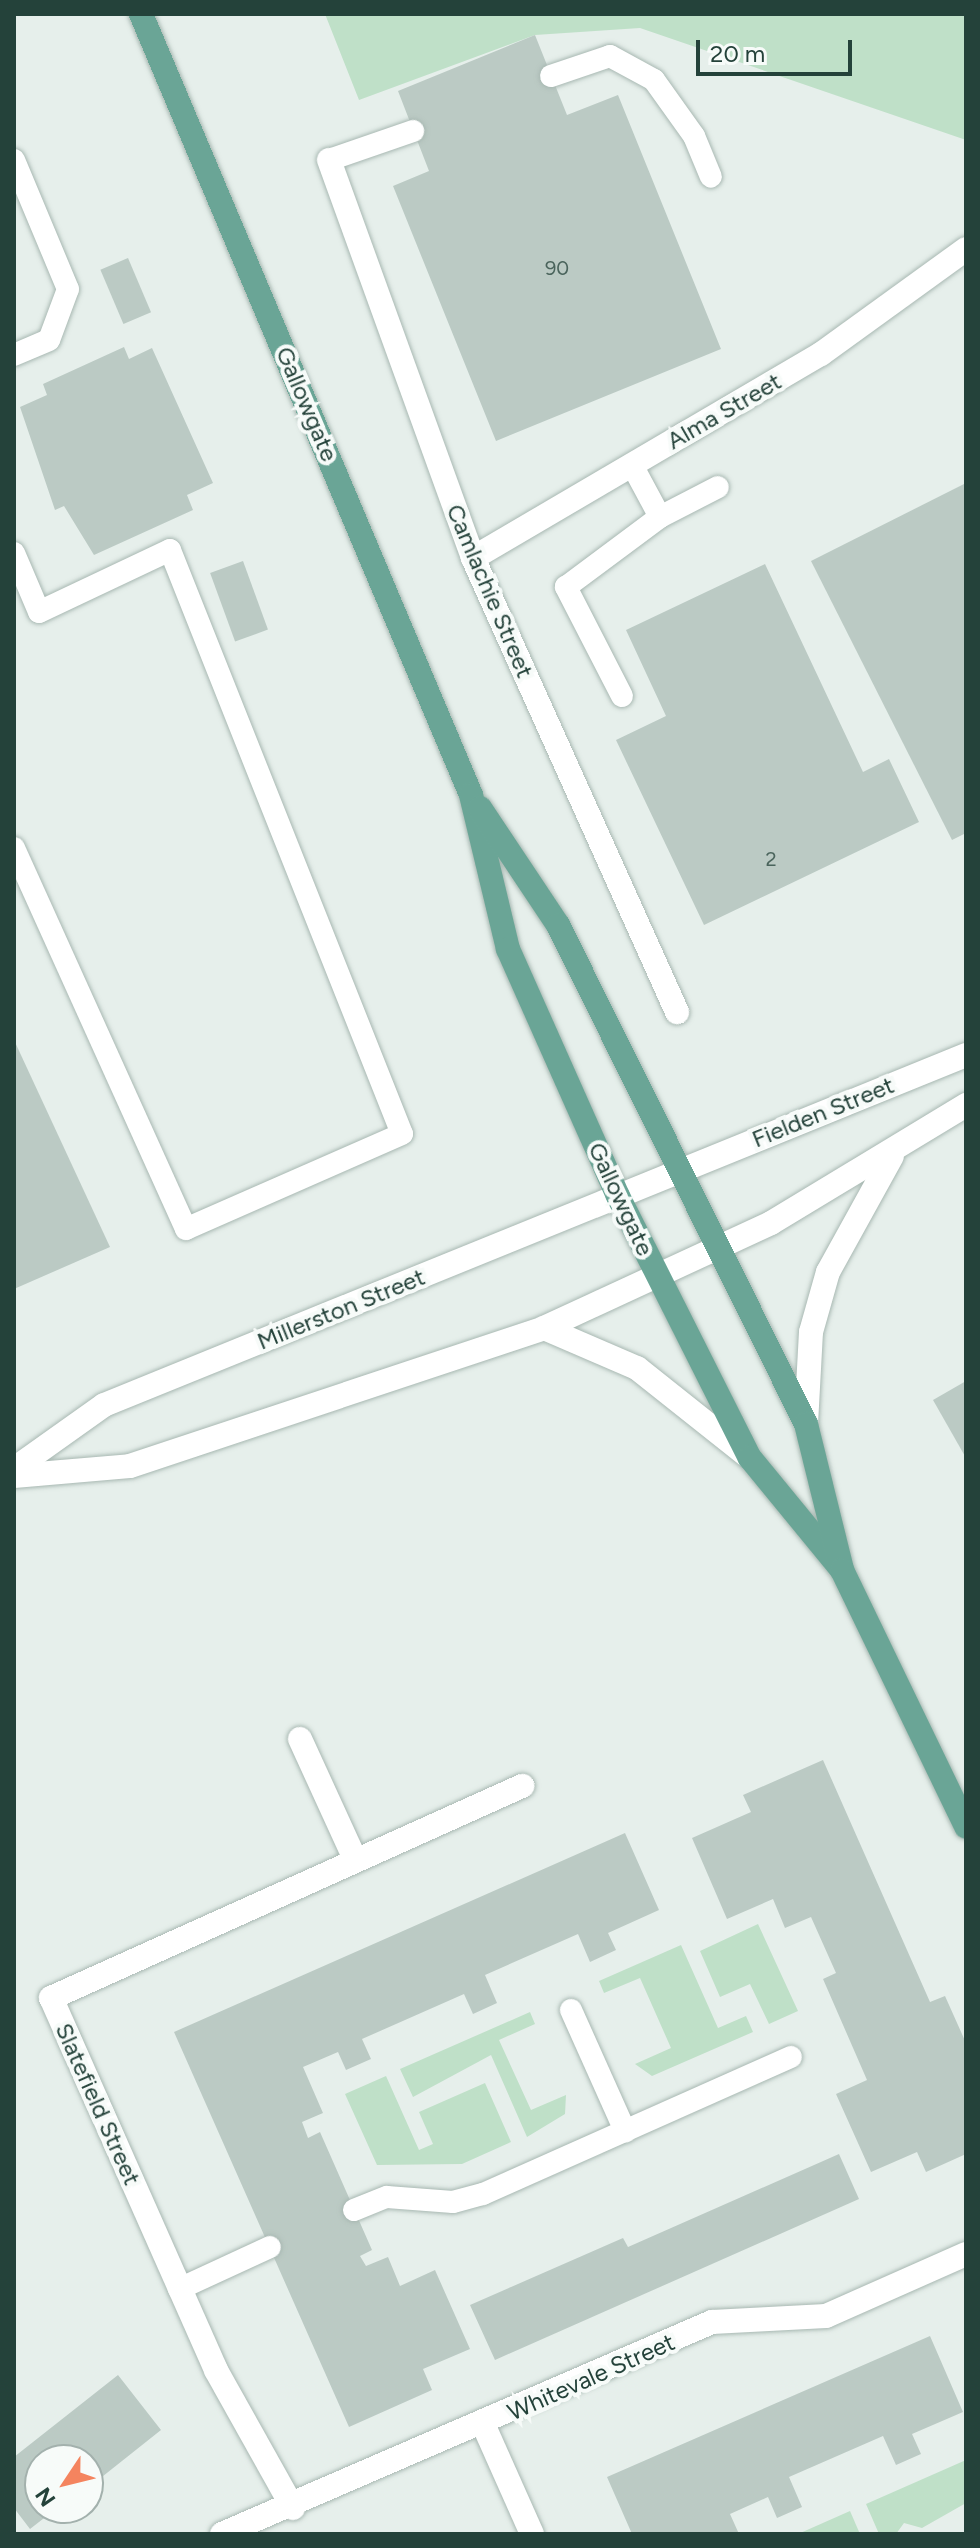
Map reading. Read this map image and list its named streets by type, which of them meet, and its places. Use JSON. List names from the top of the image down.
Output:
{
  "streets": {
    "main road": ["Gallowgate"],
    "street": [
      "Alma Street",
      "Camlachie Street",
      "Fielden Street",
      "Millerston Street",
      "Slatefield Street",
      "Whitevale Street"
    ]
  },
  "crossings": [
    ["Gallowgate", "Fielden Street"],
    ["Gallowgate", "Millerston Street"],
    ["Alma Street", "Camlachie Street"],
    ["Fielden Street", "Millerston Street"],
    ["Slatefield Street", "Whitevale Street"]
  ],
  "house_numbers": ["90", "2"],
  "scale_bar": "20 m",
  "north": "bottom left"
}
